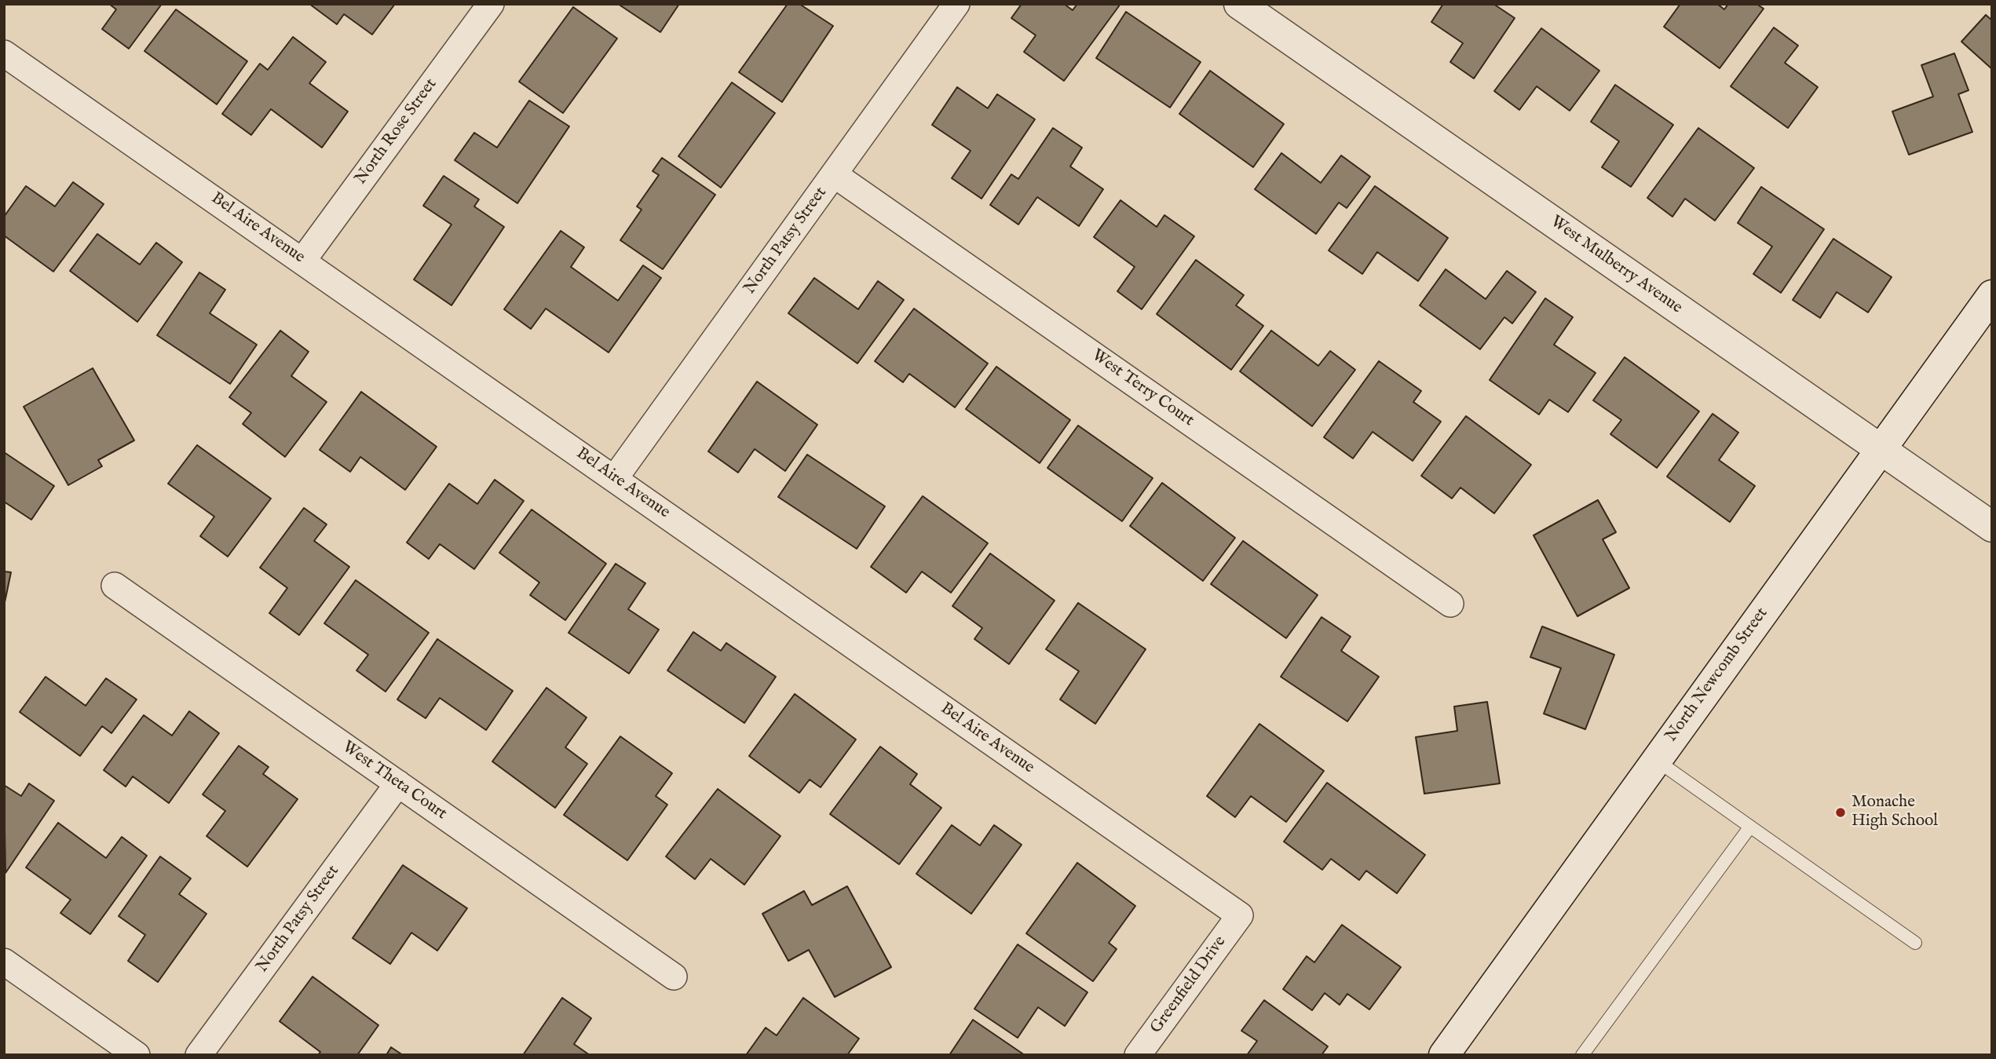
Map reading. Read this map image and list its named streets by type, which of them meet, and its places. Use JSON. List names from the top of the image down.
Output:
{
  "streets": {
    "main road": ["West Mulberry Avenue", "North Newcomb Street"],
    "street": [
      "North Rose Street",
      "Bel Aire Avenue",
      "North Patsy Street",
      "West Terry Court",
      "West Theta Court",
      "Greenfield Drive"
    ]
  },
  "crossings": [
    ["North Rose Street", "Bel Aire Avenue"],
    ["Bel Aire Avenue", "North Patsy Street"],
    ["Bel Aire Avenue", "Greenfield Drive"],
    ["North Patsy Street", "West Terry Court"],
    ["North Patsy Street", "West Theta Court"],
    ["West Mulberry Avenue", "North Newcomb Street"]
  ],
  "places": ["Monache High School"]
}
